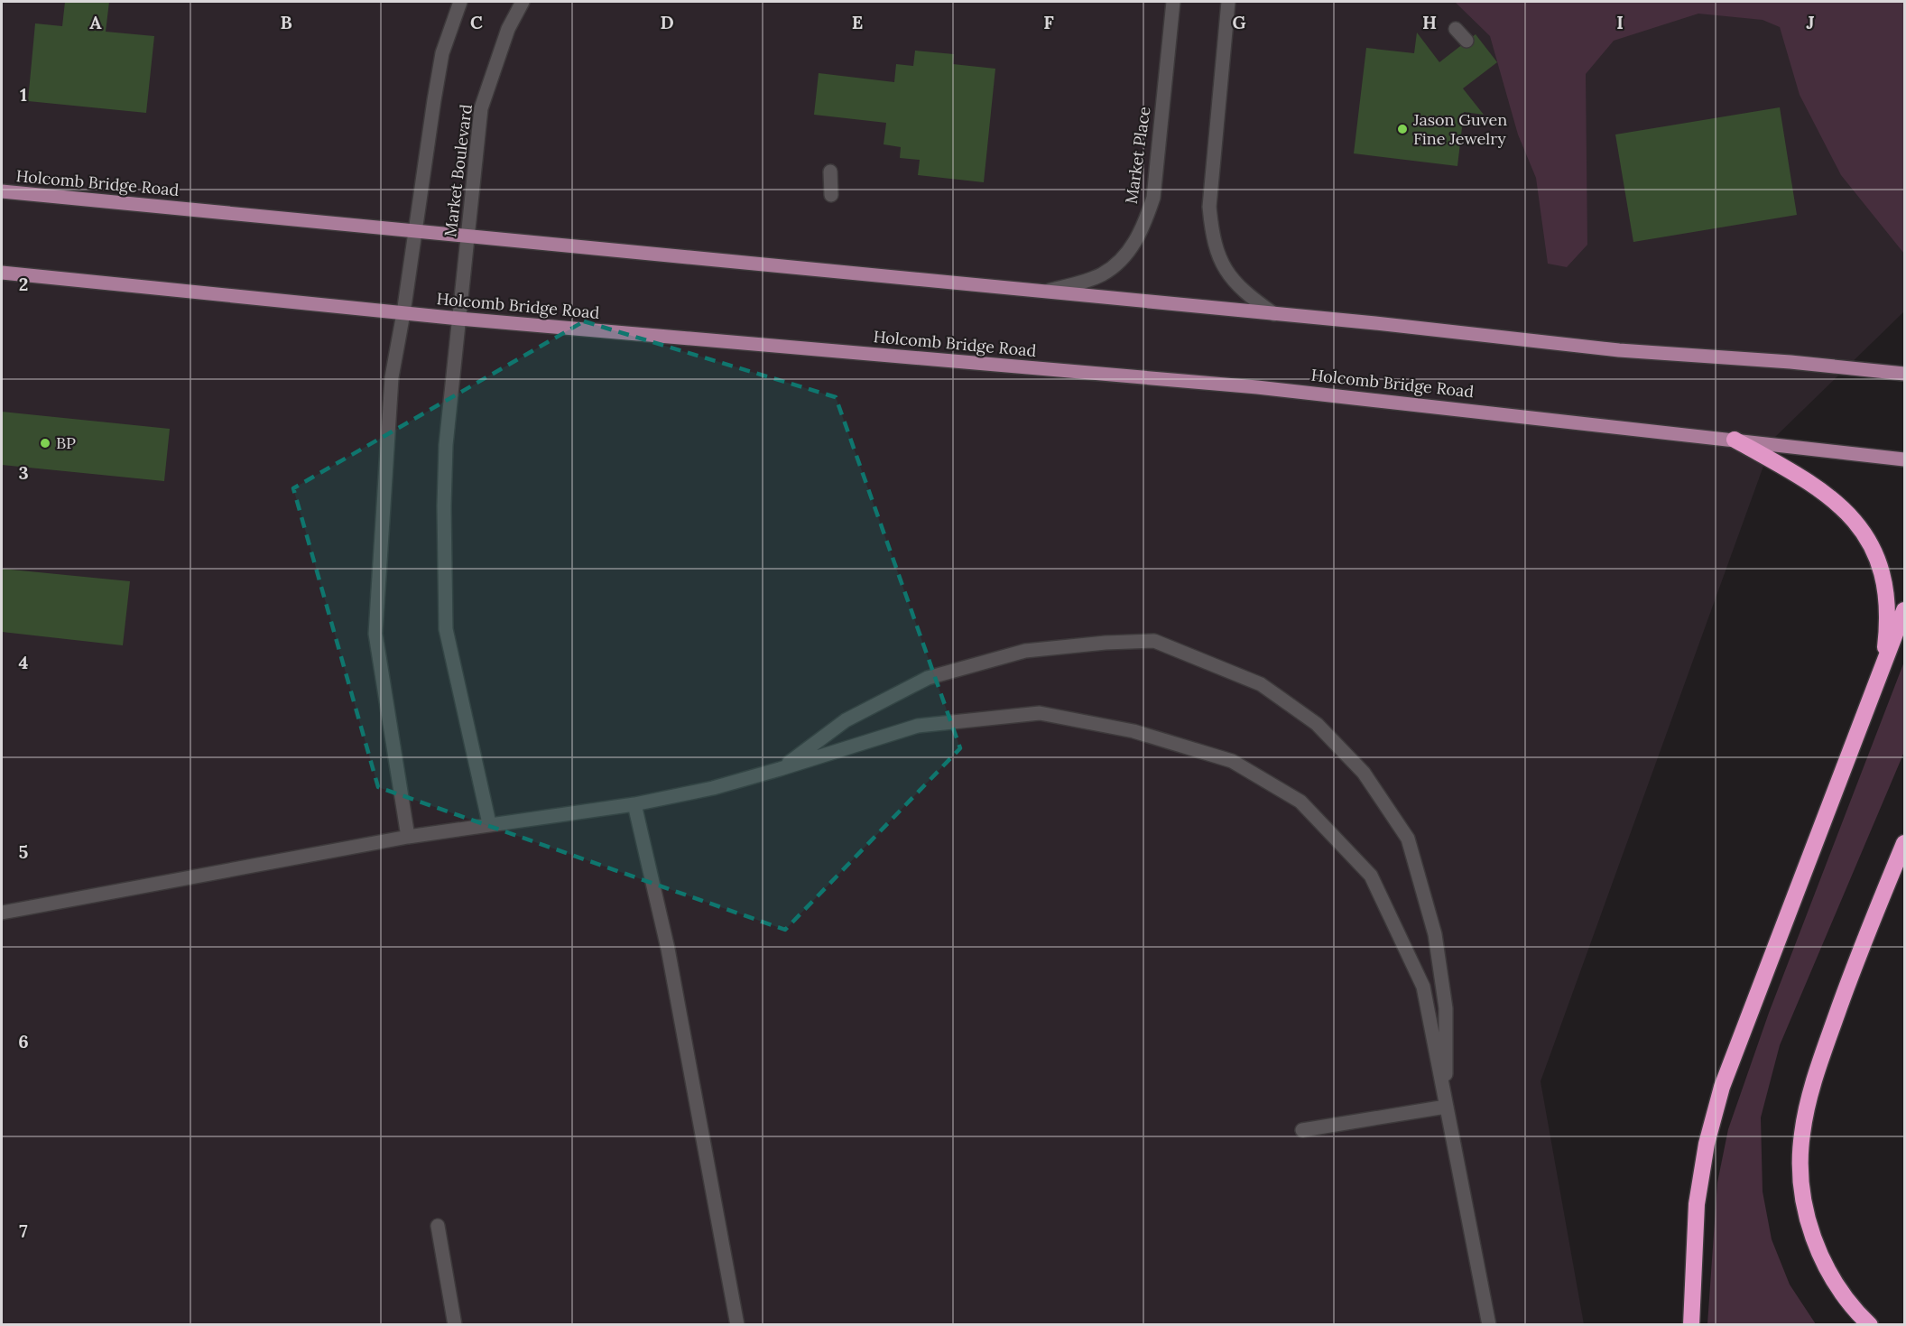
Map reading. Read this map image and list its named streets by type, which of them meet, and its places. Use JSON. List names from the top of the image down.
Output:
{
  "streets": {
    "main road": ["Holcomb Bridge Road"],
    "street": ["Market Place", "Market Boulevard"]
  },
  "crossings": [
    ["Market Place", "Holcomb Bridge Road"],
    ["Market Boulevard", "Holcomb Bridge Road"]
  ],
  "places": ["Jason Guven Fine Jewelry", "BP"],
  "grid": {
    "columns": [
      "A",
      "B",
      "C",
      "D",
      "E",
      "F",
      "G",
      "H",
      "I",
      "J"
    ],
    "rows": [
      "1",
      "2",
      "3",
      "4",
      "5",
      "6",
      "7"
    ]
  }
}
